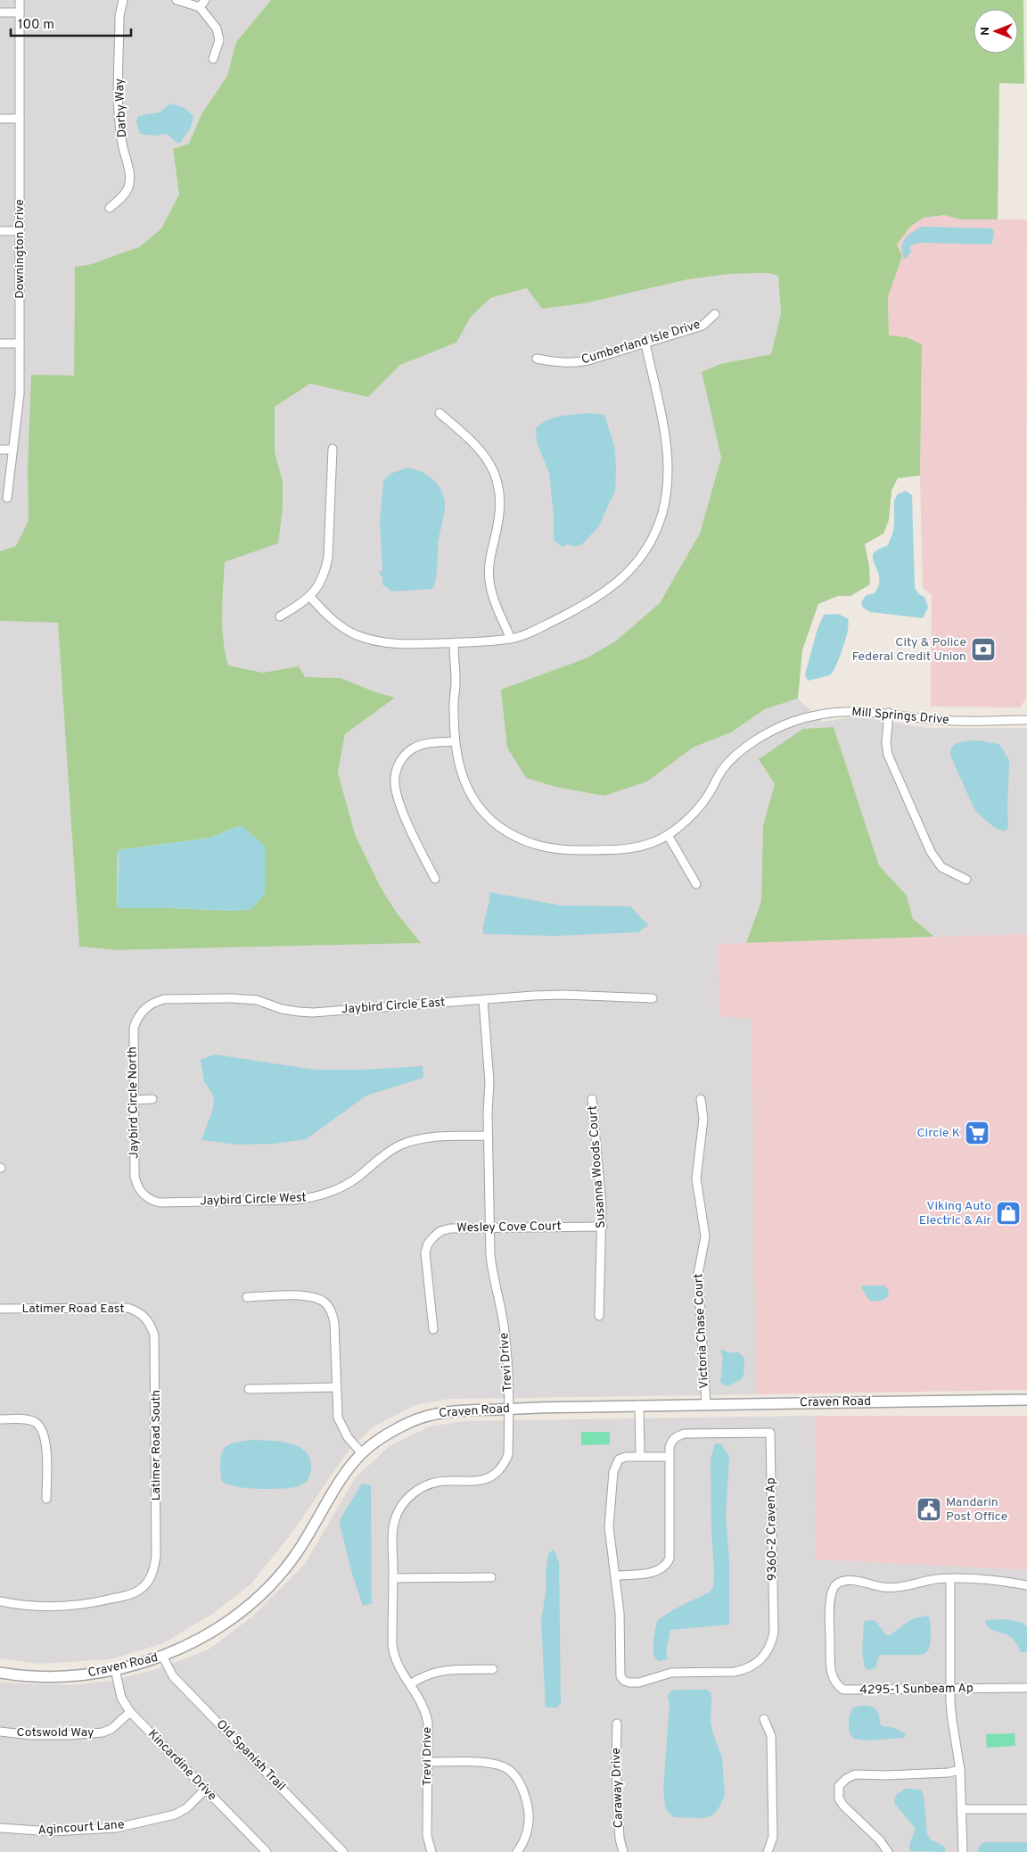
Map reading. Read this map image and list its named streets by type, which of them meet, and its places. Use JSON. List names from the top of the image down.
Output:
{
  "streets": {
    "street": [
      "Darby Way",
      "Downington Drive",
      "Cumberland Isle Drive",
      "Mill Springs Drive",
      "Jaybird Circle East",
      "Jaybird Circle North",
      "Susanna Woods Court",
      "Jaybird Circle West",
      "Wesley Cove Court",
      "Latimer Road East",
      "Victoria Chase Court",
      "Trevi Drive",
      "Craven Road",
      "Latimer Road South",
      "9360-2 Craven Ap",
      "4295-1 Sunbeam Ap",
      "Cotswold Way",
      "Old Spanish Trail",
      "Kincardine Drive",
      "Caraway Drive",
      "Agincourt Lane"
    ]
  },
  "crossings": [
    ["Jaybird Circle East", "Jaybird Circle North"],
    ["Jaybird Circle East", "Trevi Drive"],
    ["Jaybird Circle North", "Jaybird Circle West"],
    ["Susanna Woods Court", "Wesley Cove Court"],
    ["Jaybird Circle West", "Trevi Drive"],
    ["Wesley Cove Court", "Trevi Drive"],
    ["Latimer Road East", "Latimer Road South"],
    ["Victoria Chase Court", "Craven Road"],
    ["Trevi Drive", "Craven Road"],
    ["Craven Road", "Old Spanish Trail"],
    ["Craven Road", "Kincardine Drive"],
    ["Cotswold Way", "Kincardine Drive"],
    ["Kincardine Drive", "Agincourt Lane"]
  ],
  "places": {
    "bank": ["City & Police Federal Credit Union"],
    "supermarket": ["Circle K"],
    "shop": ["Viking Auto Electric & Air"],
    "public building": ["Mandarin Post Office"]
  },
  "scale_bar": "100 m",
  "north": "left"
}
